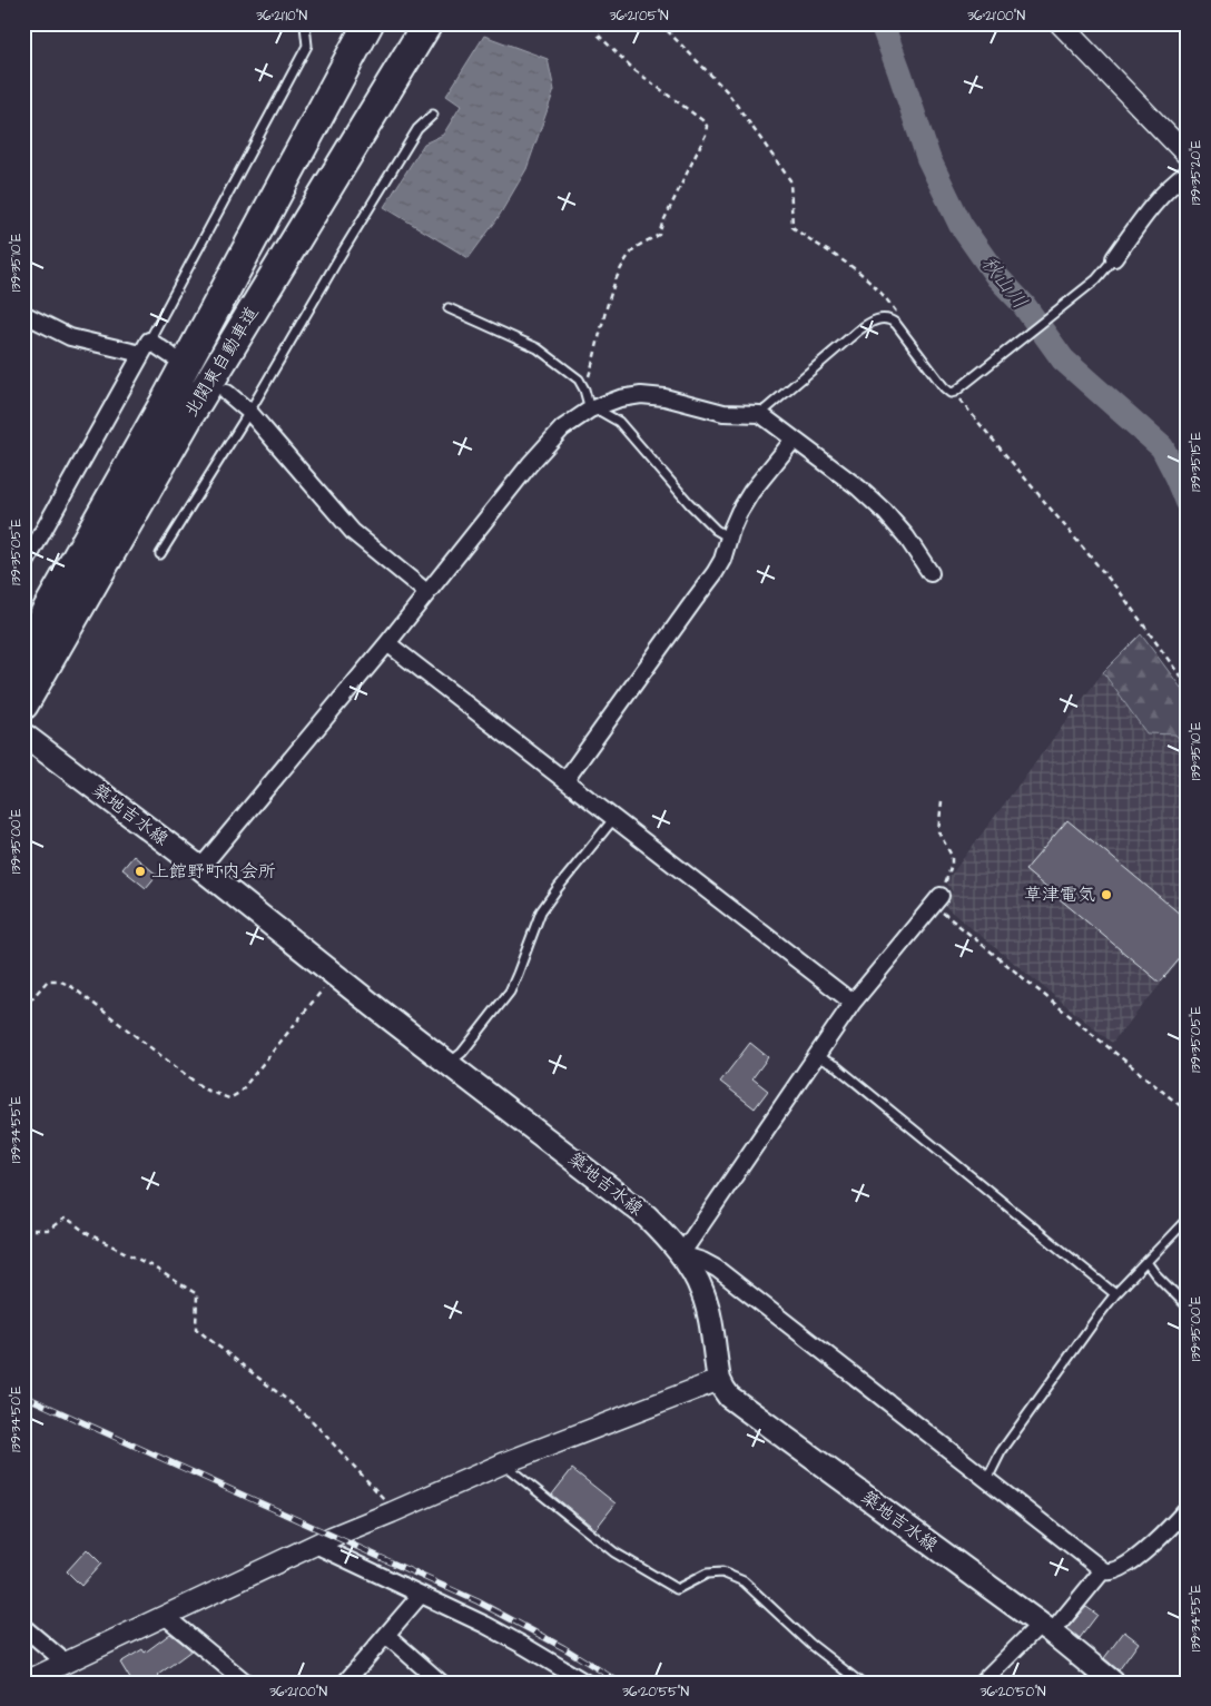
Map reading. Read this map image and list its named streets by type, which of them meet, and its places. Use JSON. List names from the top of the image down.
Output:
{
  "streets": {
    "highway": ["北関東自動車道"],
    "main road": ["築地吉水線"]
  },
  "water": ["秋山川"],
  "places": ["上館野町内会所", "草津電気"],
  "coordinates": [
    "36°21'10\"N",
    "36°21'05\"N",
    "36°21'00\"N",
    "139°35'20\"E",
    "139°35'10\"E",
    "139°35'15\"E",
    "139°35'05\"E",
    "139°35'00\"E",
    "139°34'55\"E",
    "139°34'50\"E",
    "36°20'55\"N",
    "36°20'50\"N"
  ]
}
